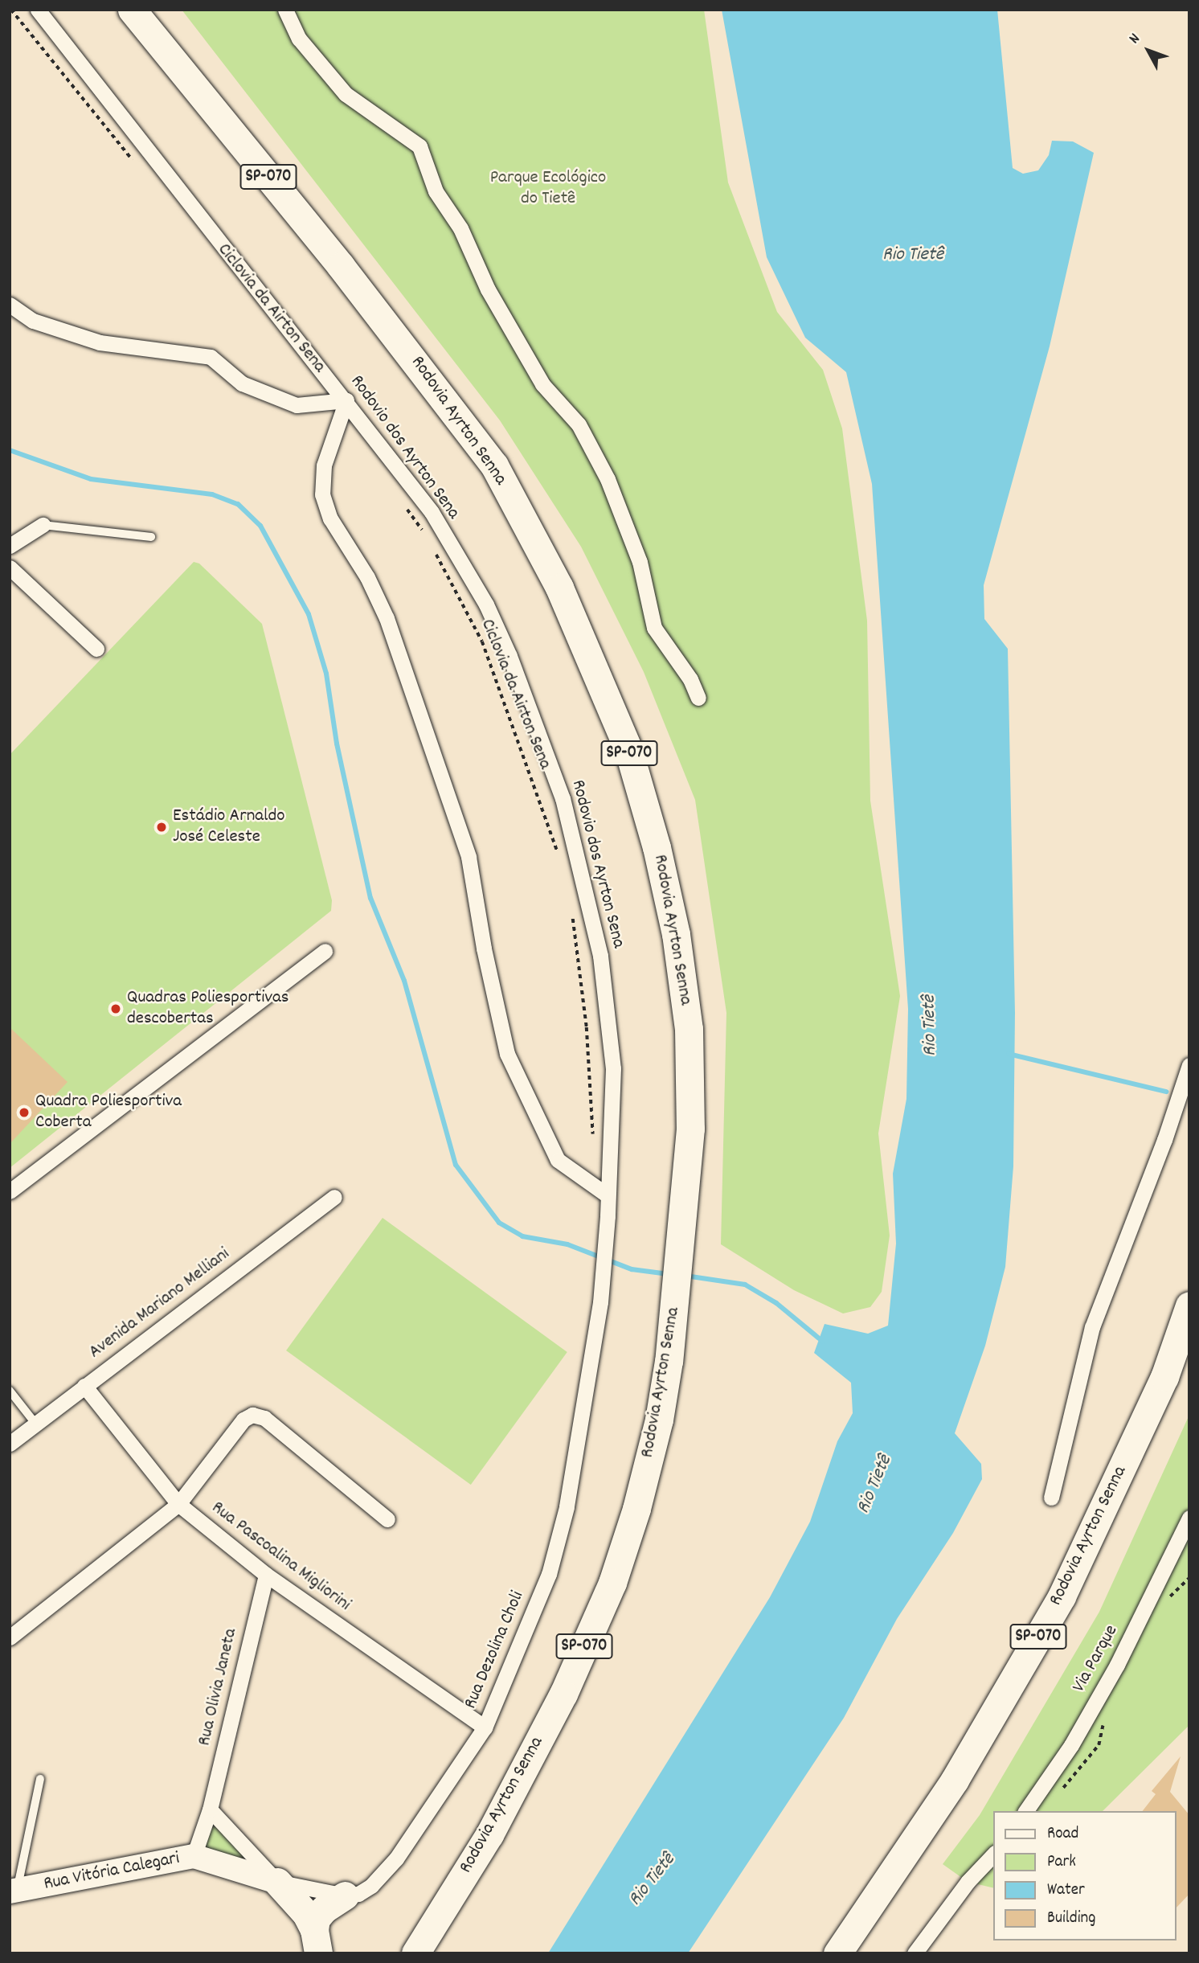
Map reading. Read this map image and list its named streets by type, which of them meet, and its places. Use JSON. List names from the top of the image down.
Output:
{
  "streets": {
    "highway": ["SP-070", "Rodovia Ayrton Senna"],
    "main road": ["Rua Vitória Calegari"],
    "street": [
      "Rodovio dos Ayrton Sena",
      "Avenida Mariano Melliani",
      "Rua Pascoalina Migliorini",
      "Rua Dezolina Choli",
      "Via Parque",
      "Rua Olivia Janeta"
    ],
    "path": ["Ciclovia da Airton Sena"]
  },
  "crossings": [
    ["Rodovio dos Ayrton Sena", "Rua Dezolina Choli"],
    ["Avenida Mariano Melliani", "Rua Pascoalina Migliorini"],
    ["Rua Pascoalina Migliorini", "Rua Dezolina Choli"],
    ["Rua Pascoalina Migliorini", "Rua Olivia Janeta"],
    ["Rua Olivia Janeta", "Rua Vitória Calegari"]
  ],
  "water": ["Rio Tietê"],
  "parks": ["Parque Ecológico do Tietê"],
  "places": ["Estádio Arnaldo José Celeste", "Quadras Poliesportivas descobertas", "Quadra Poliesportiva Coberta"],
  "legend": [
    "Road",
    "Park",
    "Water",
    "Building"
  ],
  "north": "top left"
}
